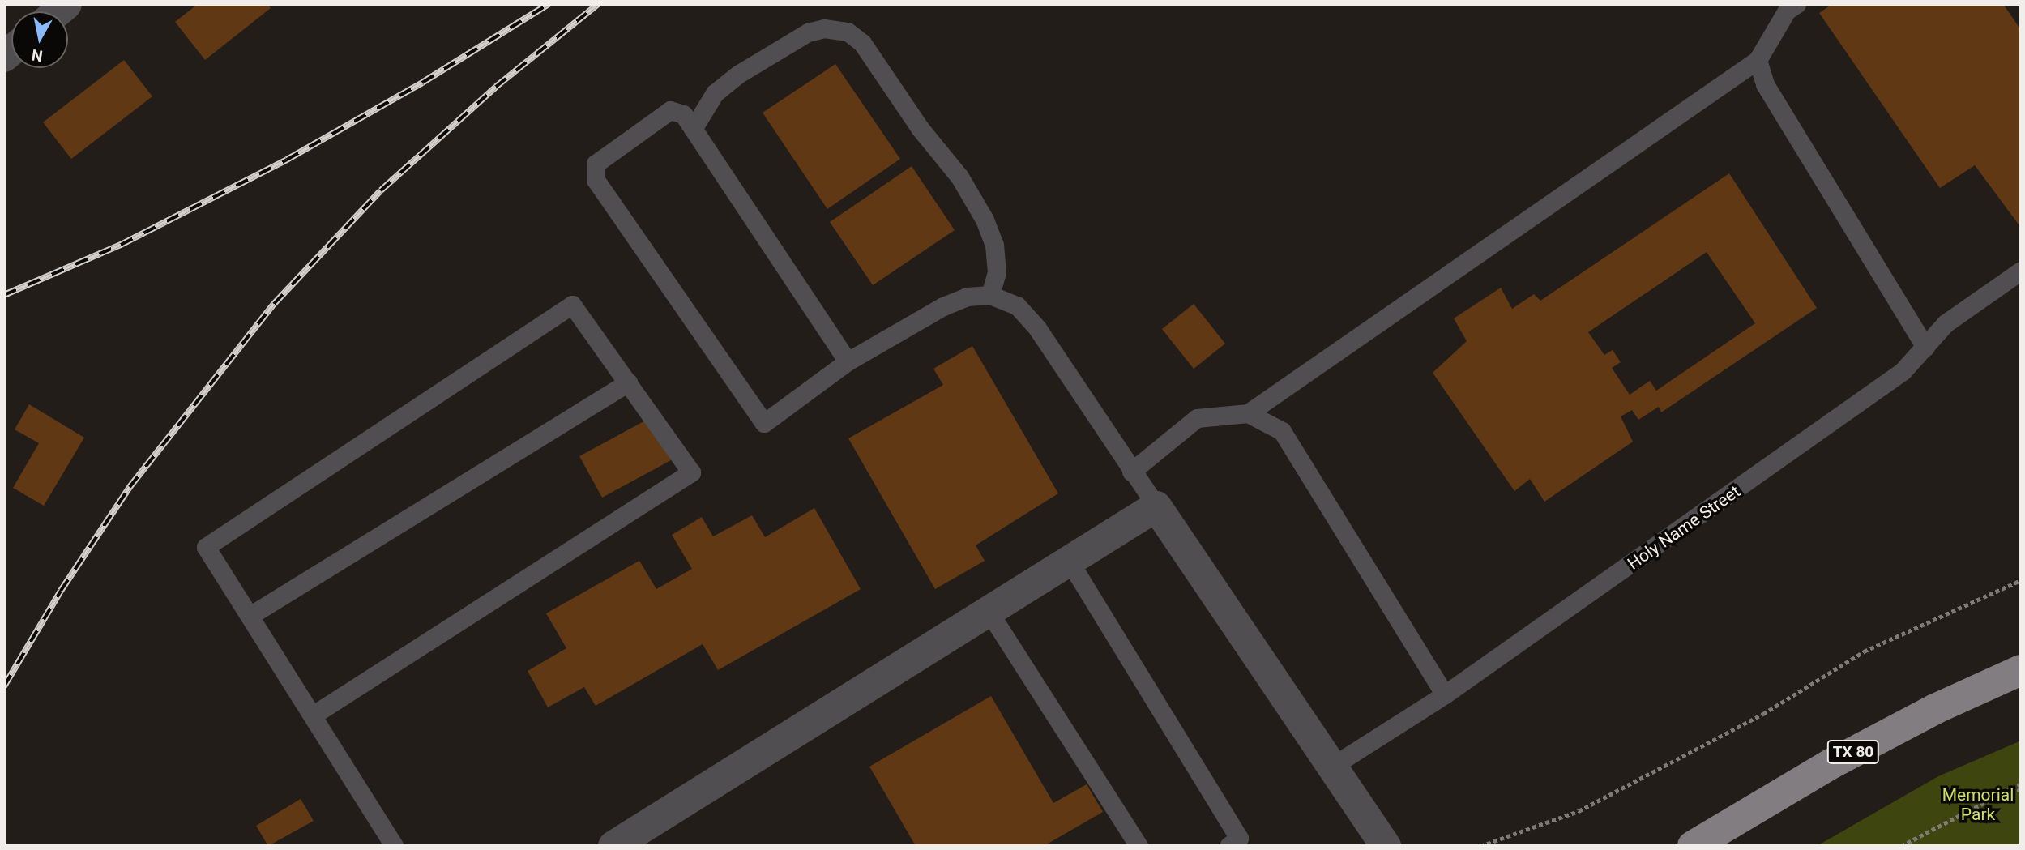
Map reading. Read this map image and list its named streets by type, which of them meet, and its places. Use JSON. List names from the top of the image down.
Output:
{
  "streets": {
    "main road": ["TX 80"],
    "lane": ["Holy Name Street"]
  },
  "parks": ["Memorial Park"],
  "north": "bottom"
}
